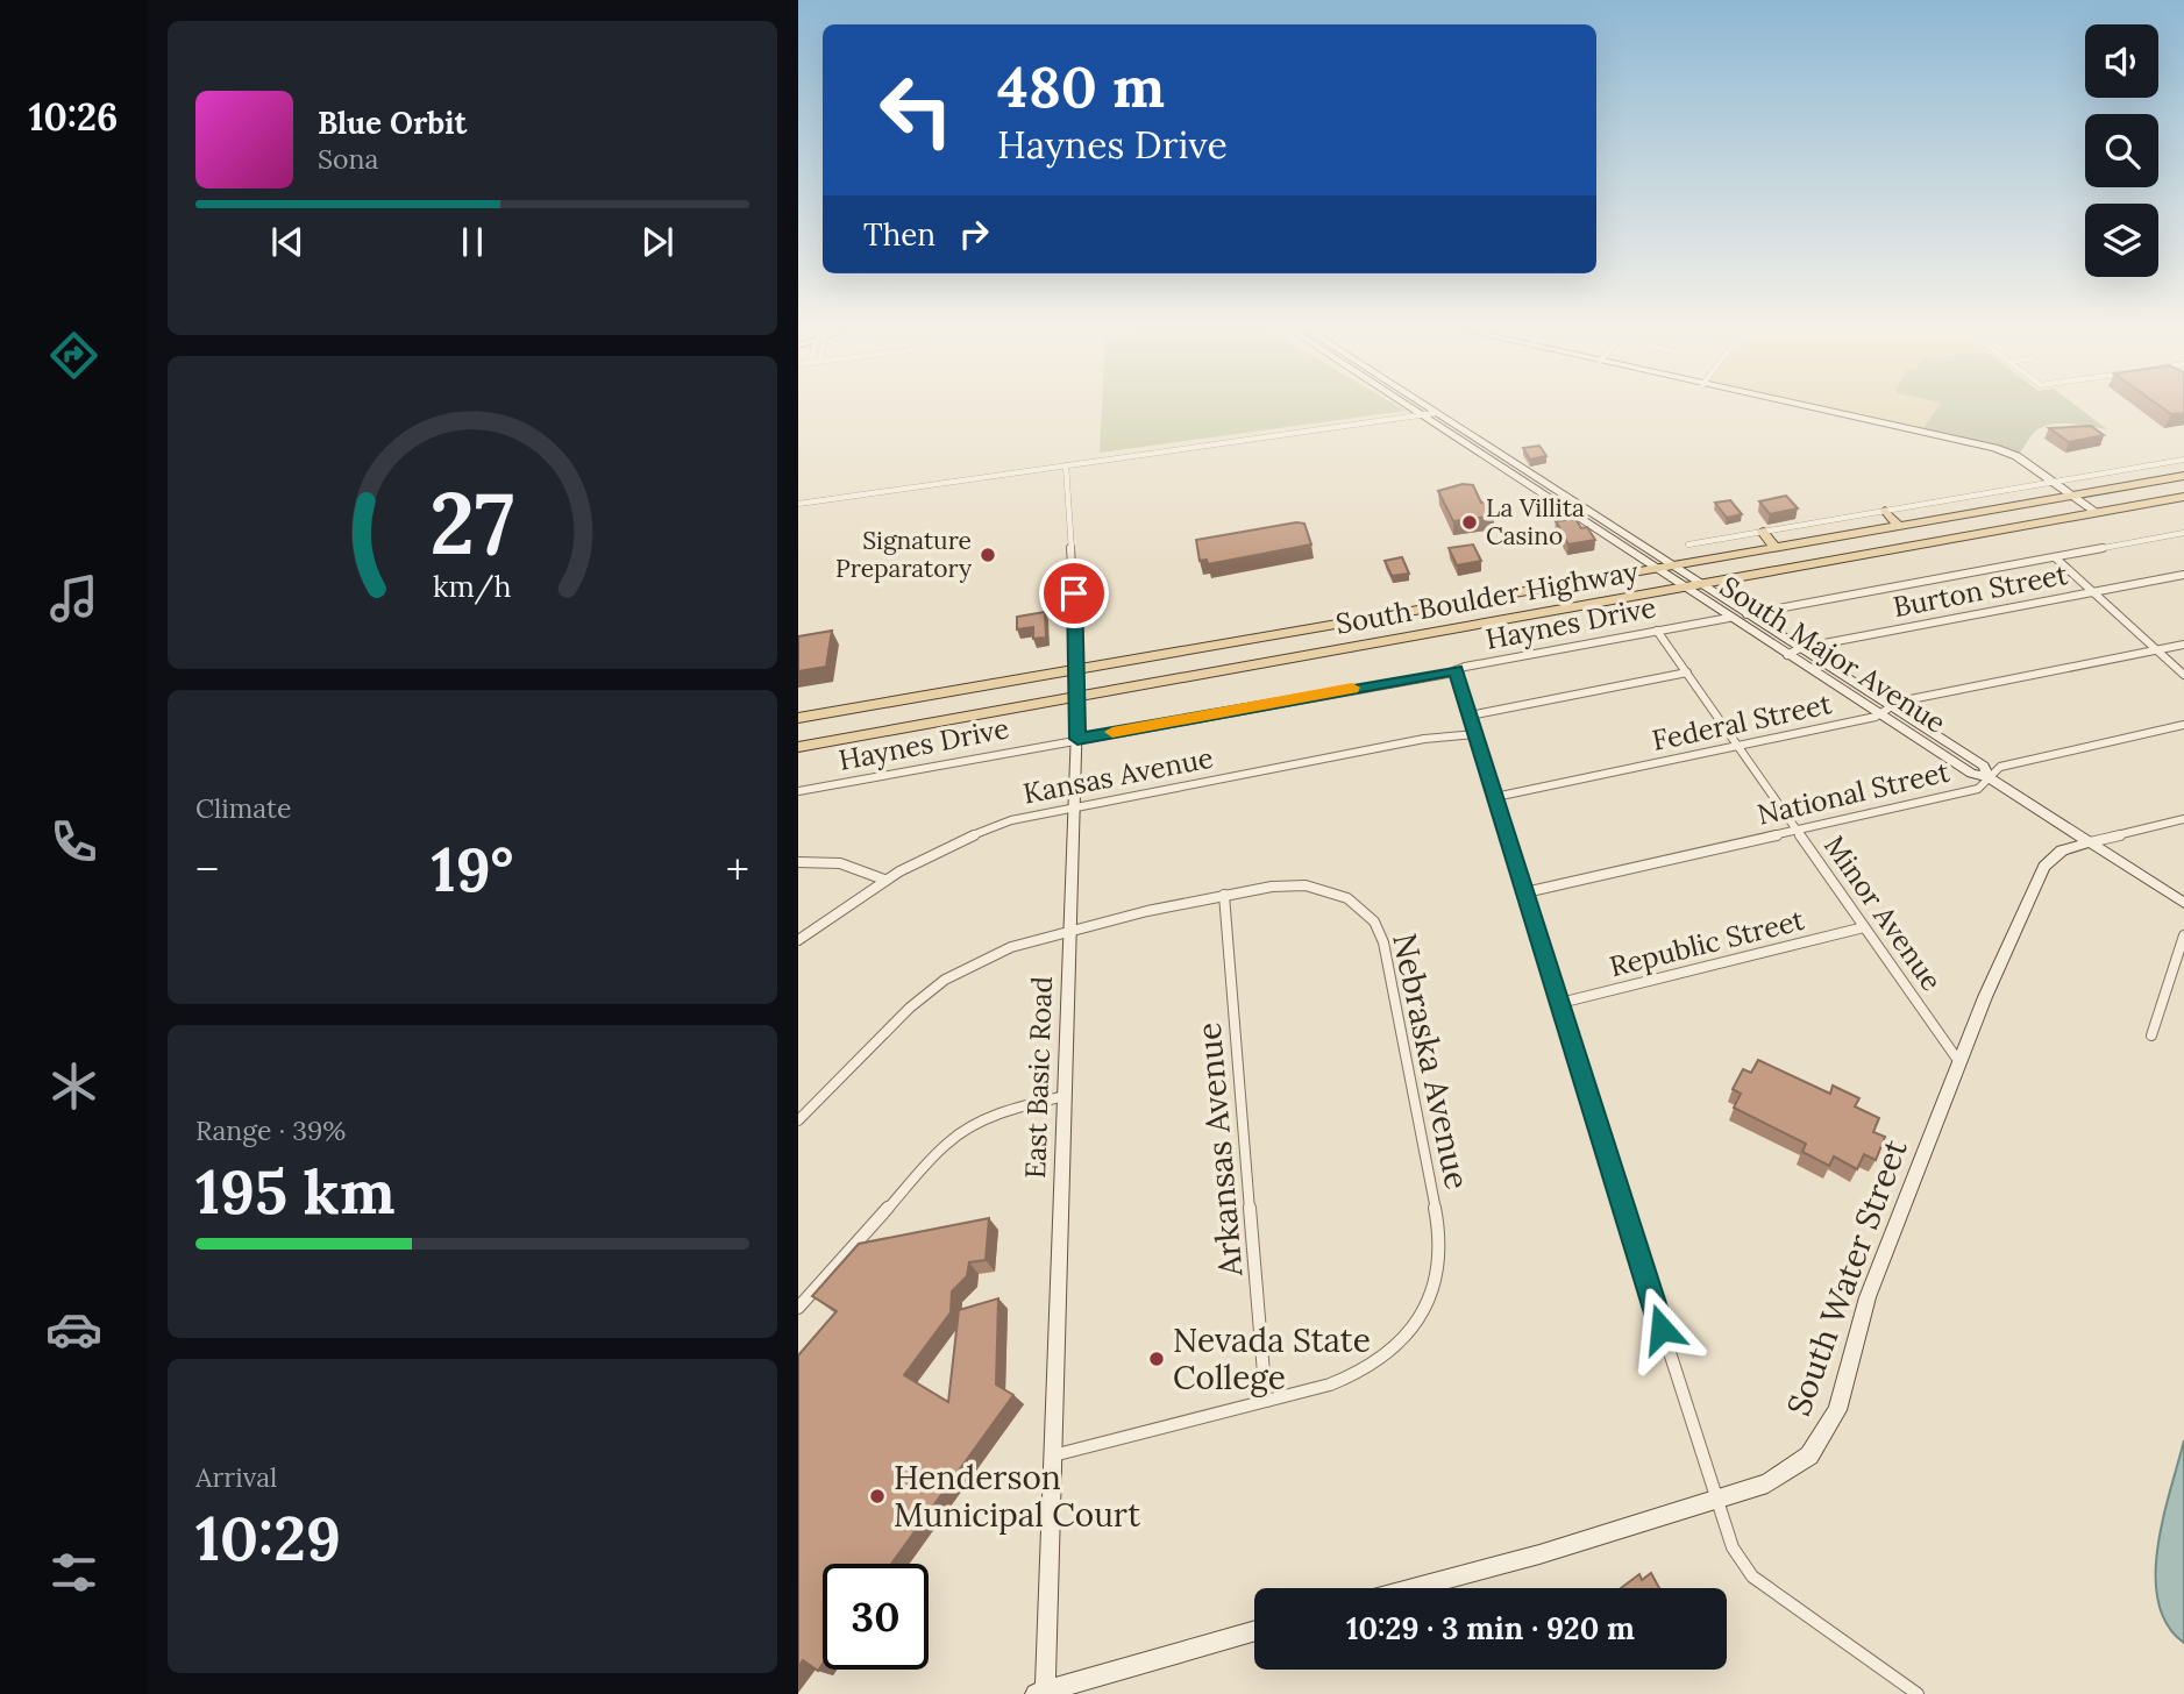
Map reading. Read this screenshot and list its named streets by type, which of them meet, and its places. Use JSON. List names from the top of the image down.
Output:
{
  "streets": {
    "main road": ["South Boulder Highway"],
    "street": [
      "Burton Street",
      "Haynes Drive",
      "South Major Avenue",
      "Federal Street",
      "Kansas Avenue",
      "National Street",
      "Minor Avenue",
      "Republic Street",
      "Nebraska Avenue",
      "East Basic Road",
      "Arkansas Avenue",
      "South Water Street"
    ]
  },
  "crossings": [
    ["Burton Street", "South Major Avenue"],
    ["South Boulder Highway", "South Major Avenue"],
    ["South Boulder Highway", "East Basic Road"],
    ["Haynes Drive", "South Major Avenue"],
    ["Haynes Drive", "Minor Avenue"],
    ["Haynes Drive", "East Basic Road"],
    ["South Major Avenue", "Federal Street"],
    ["South Major Avenue", "National Street"],
    ["South Major Avenue", "South Water Street"],
    ["Federal Street", "Minor Avenue"],
    ["Kansas Avenue", "East Basic Road"],
    ["National Street", "Minor Avenue"],
    ["Minor Avenue", "Republic Street"],
    ["Minor Avenue", "South Water Street"],
    ["Nebraska Avenue", "East Basic Road"],
    ["Nebraska Avenue", "Arkansas Avenue"]
  ],
  "places": [
    "La Villita Casino",
    "Signature Preparatory",
    "Nevada State College",
    "Henderson Municipal Court"
  ],
  "page": {
    "tabs": "10:26",
    "turn": ["480 m", "Haynes Drive"],
    "song": ["Blue Orbit", "Sona"],
    "then": "Then",
    "tile": [
      "Climate",
      ["Range · 39%", "195 km"],
      ["Arrival", "10:29"]
    ],
    "heat": ["−", "19°", "+"],
    "limit": "30",
    "trip": "10:29 · 3 min · 920 m",
    "gauge": ["27", "km/h"]
  }
}
